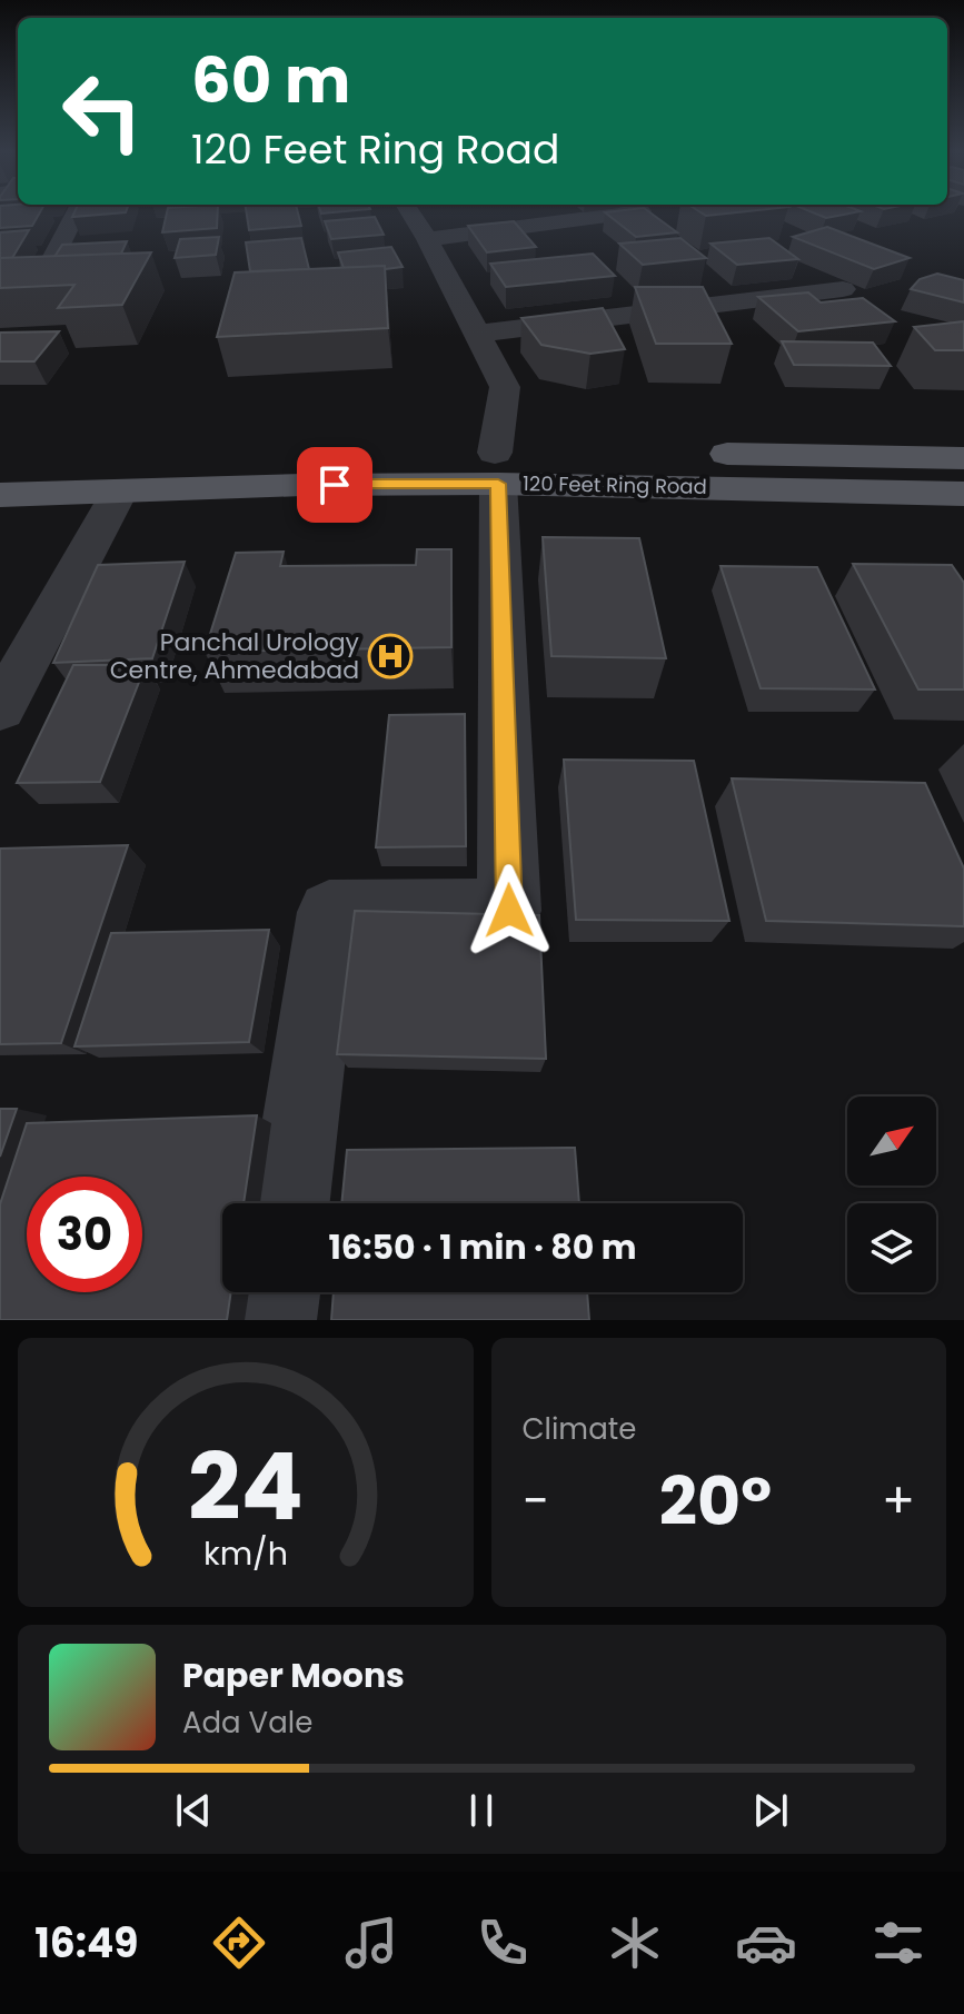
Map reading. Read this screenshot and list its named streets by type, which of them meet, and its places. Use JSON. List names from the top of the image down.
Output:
{
  "streets": {
    "main road": ["120 Feet Ring Road"]
  },
  "places": {
    "hospital": ["Panchal Urology Centre, Ahmedabad"]
  },
  "north": "top right",
  "page": {
    "turn": ["60 m", "120 Feet Ring Road"],
    "limit": "30",
    "trip": "16:50 · 1 min · 80 m",
    "tile": "Climate",
    "heat": ["−", "20°", "+"],
    "song": ["Paper Moons", "Ada Vale"],
    "tabs": "16:49",
    "gauge": ["24", "km/h"]
  }
}
